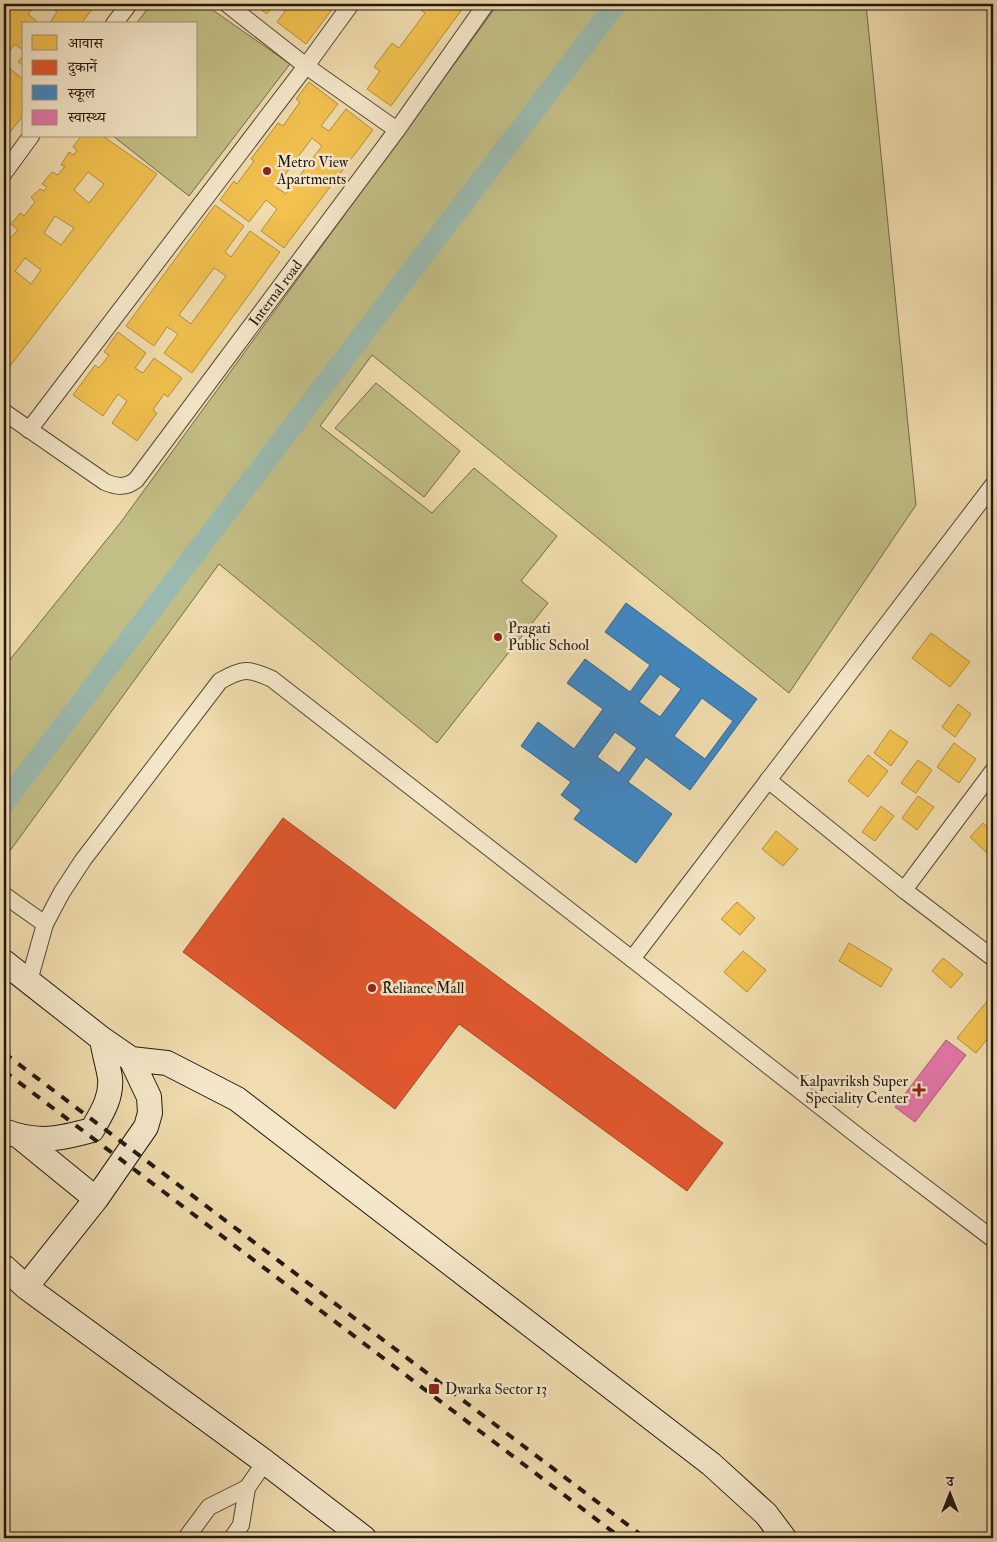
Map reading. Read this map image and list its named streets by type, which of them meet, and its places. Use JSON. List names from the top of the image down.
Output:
{
  "streets": {
    "street": ["Internal road"]
  },
  "places": {
    "other": ["Metro View Apartments", "Pragati Public School", "Reliance Mall"],
    "health": ["Kalpavriksh Super Speciality Center"],
    "transit": ["Dwarka Sector 13"]
  },
  "legend": [
    "आवास",
    "दुकानें",
    "स्कूल",
    "स्वास्थ्य"
  ],
  "north": "top"
}
